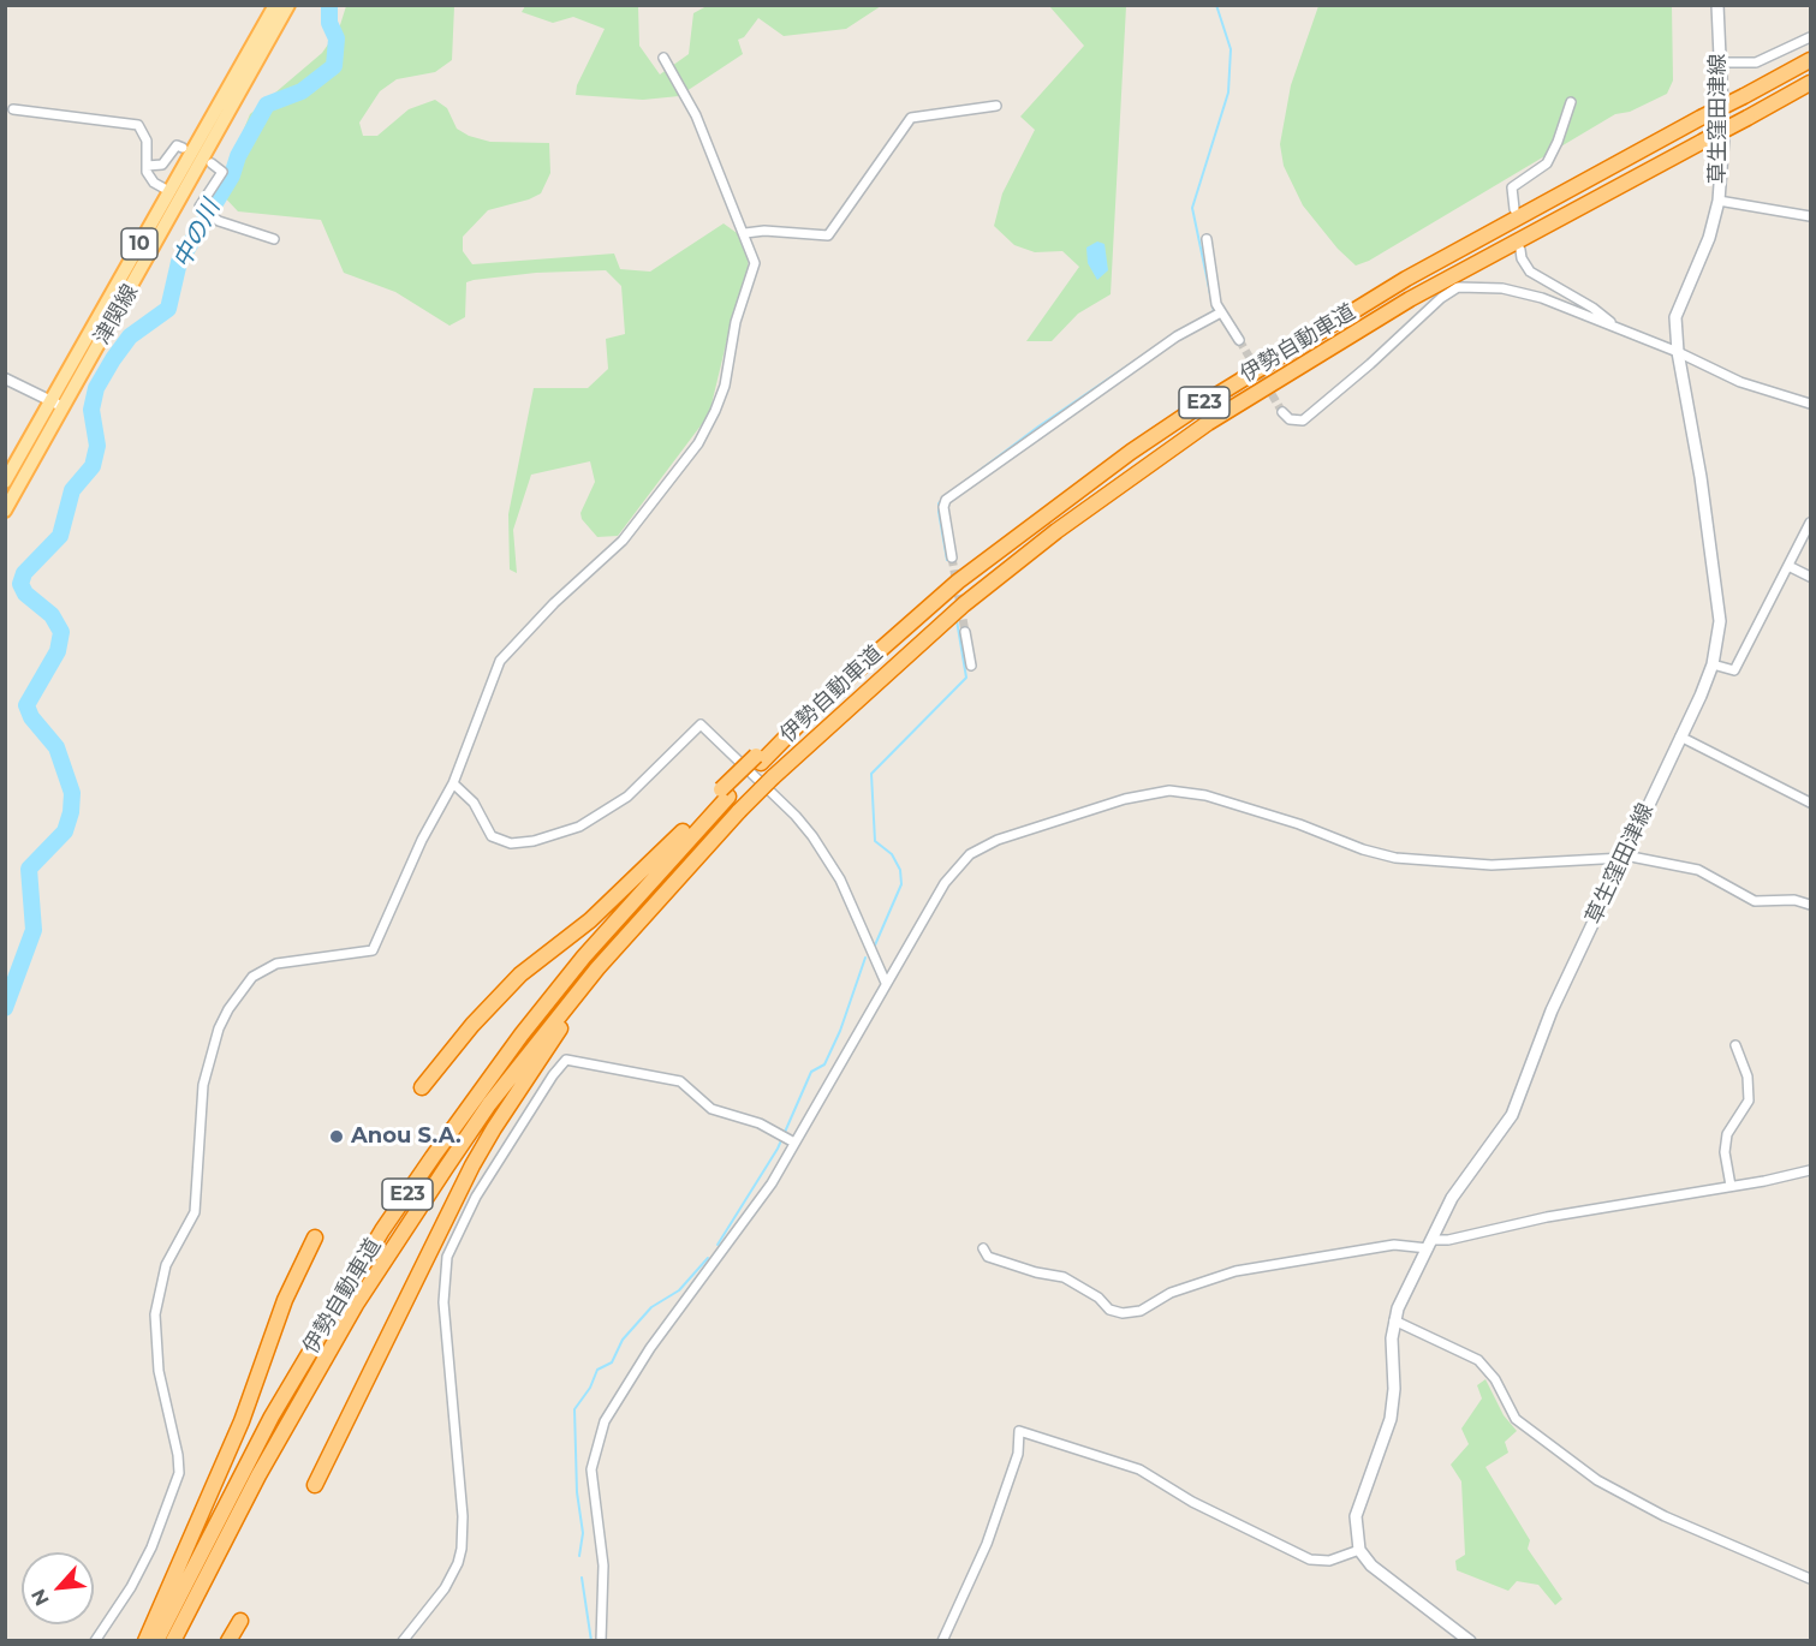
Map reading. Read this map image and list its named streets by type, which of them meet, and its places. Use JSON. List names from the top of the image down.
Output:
{
  "streets": {
    "highway": ["伊勢自動車道", "E23"],
    "main road": ["草生窪田津線", "10", "津関線"]
  },
  "water": ["中の川"],
  "places": ["Anou S.A."],
  "north": "bottom left"
}
